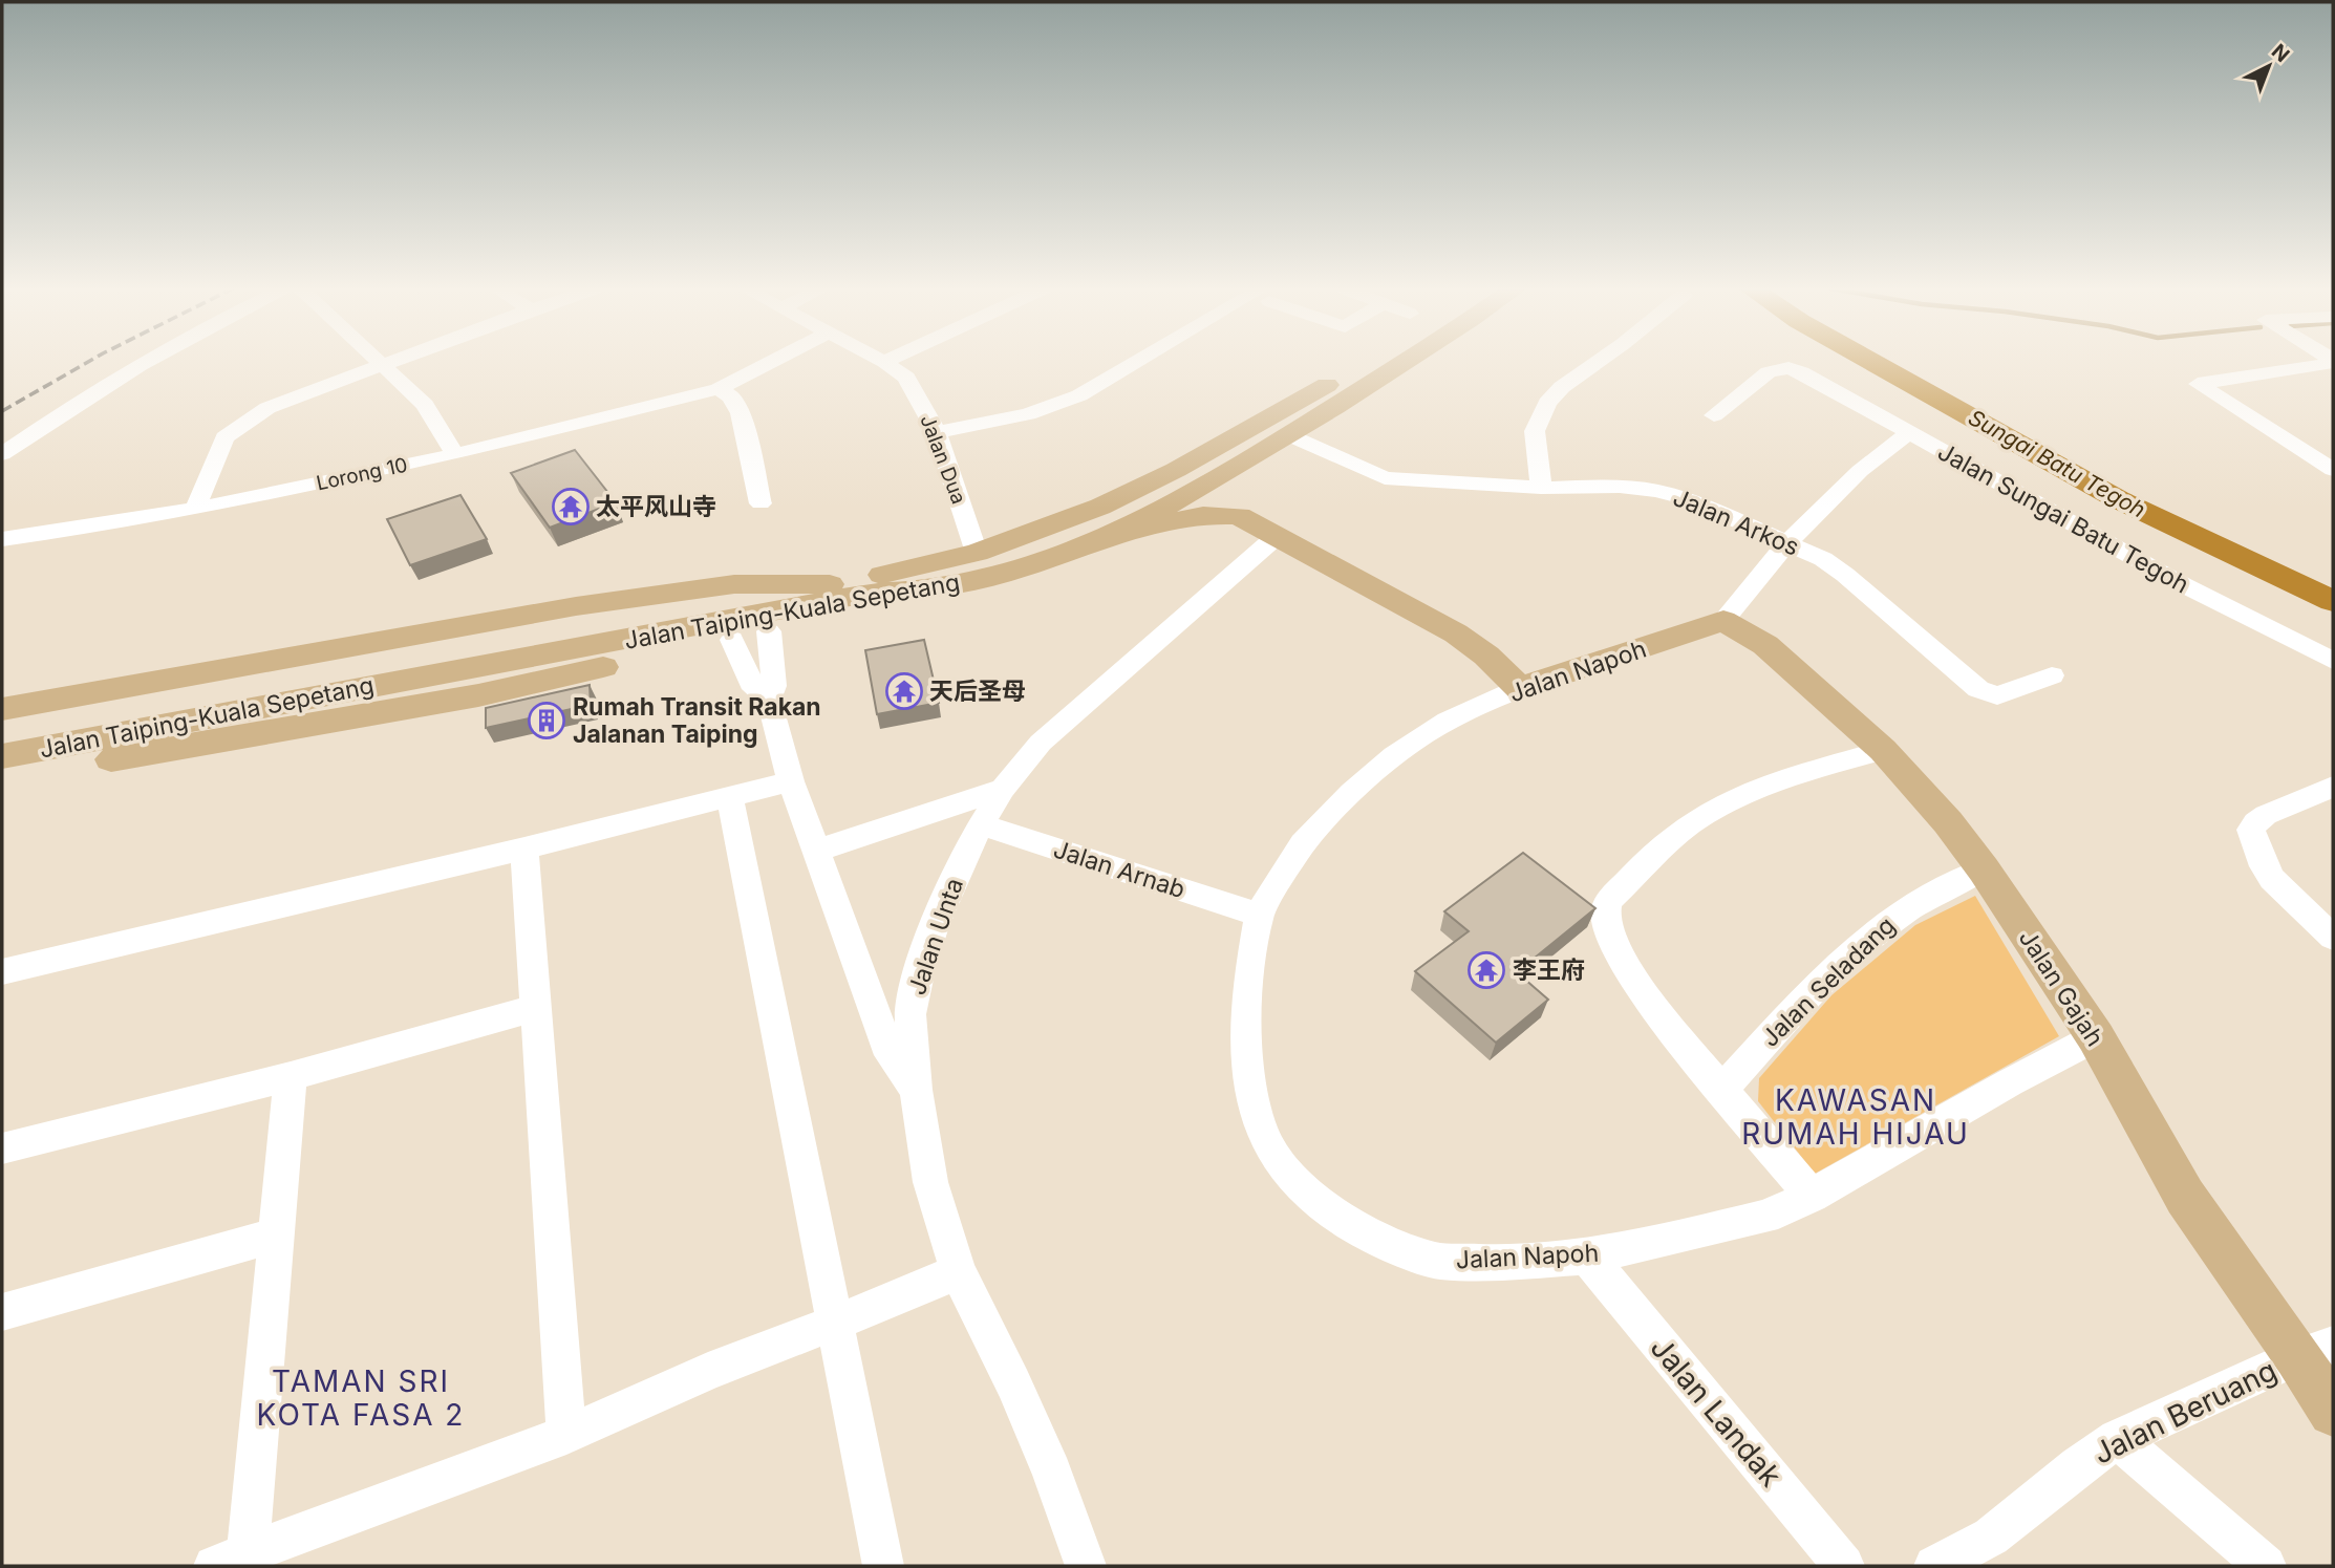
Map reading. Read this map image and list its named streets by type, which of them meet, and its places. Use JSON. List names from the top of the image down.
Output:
{
  "streets": {
    "main road": ["Jalan Taiping-Kuala Sepetang", "Jalan Napoh", "Jalan Gajah"],
    "street": [
      "Jalan Dua",
      "Lorong 10",
      "Jalan Sungai Batu Tegoh",
      "Jalan Arkos",
      "Jalan Arnab",
      "Jalan Unta",
      "Jalan Seladang",
      "Jalan Landak",
      "Jalan Beruang"
    ]
  },
  "crossings": [
    ["Jalan Dua", "Jalan Taiping-Kuala Sepetang"],
    ["Jalan Arkos", "Jalan Taiping-Kuala Sepetang"],
    ["Jalan Napoh", "Jalan Arnab"],
    ["Jalan Napoh", "Jalan Gajah"],
    ["Jalan Napoh", "Jalan Landak"],
    ["Jalan Arnab", "Jalan Unta"],
    ["Jalan Seladang", "Jalan Gajah"],
    ["Jalan Gajah", "Jalan Beruang"]
  ],
  "districts": ["KAWASAN RUMAH HIJAU", "TAMAN SRI KOTA FASA 2"],
  "water": ["Sungai Batu Tegoh"],
  "places": {
    "temple": ["太平风山寺", "天后圣母", "李王府"],
    "building": ["Rumah Transit Rakan Jalanan Taiping"]
  },
  "north": "top right"
}
